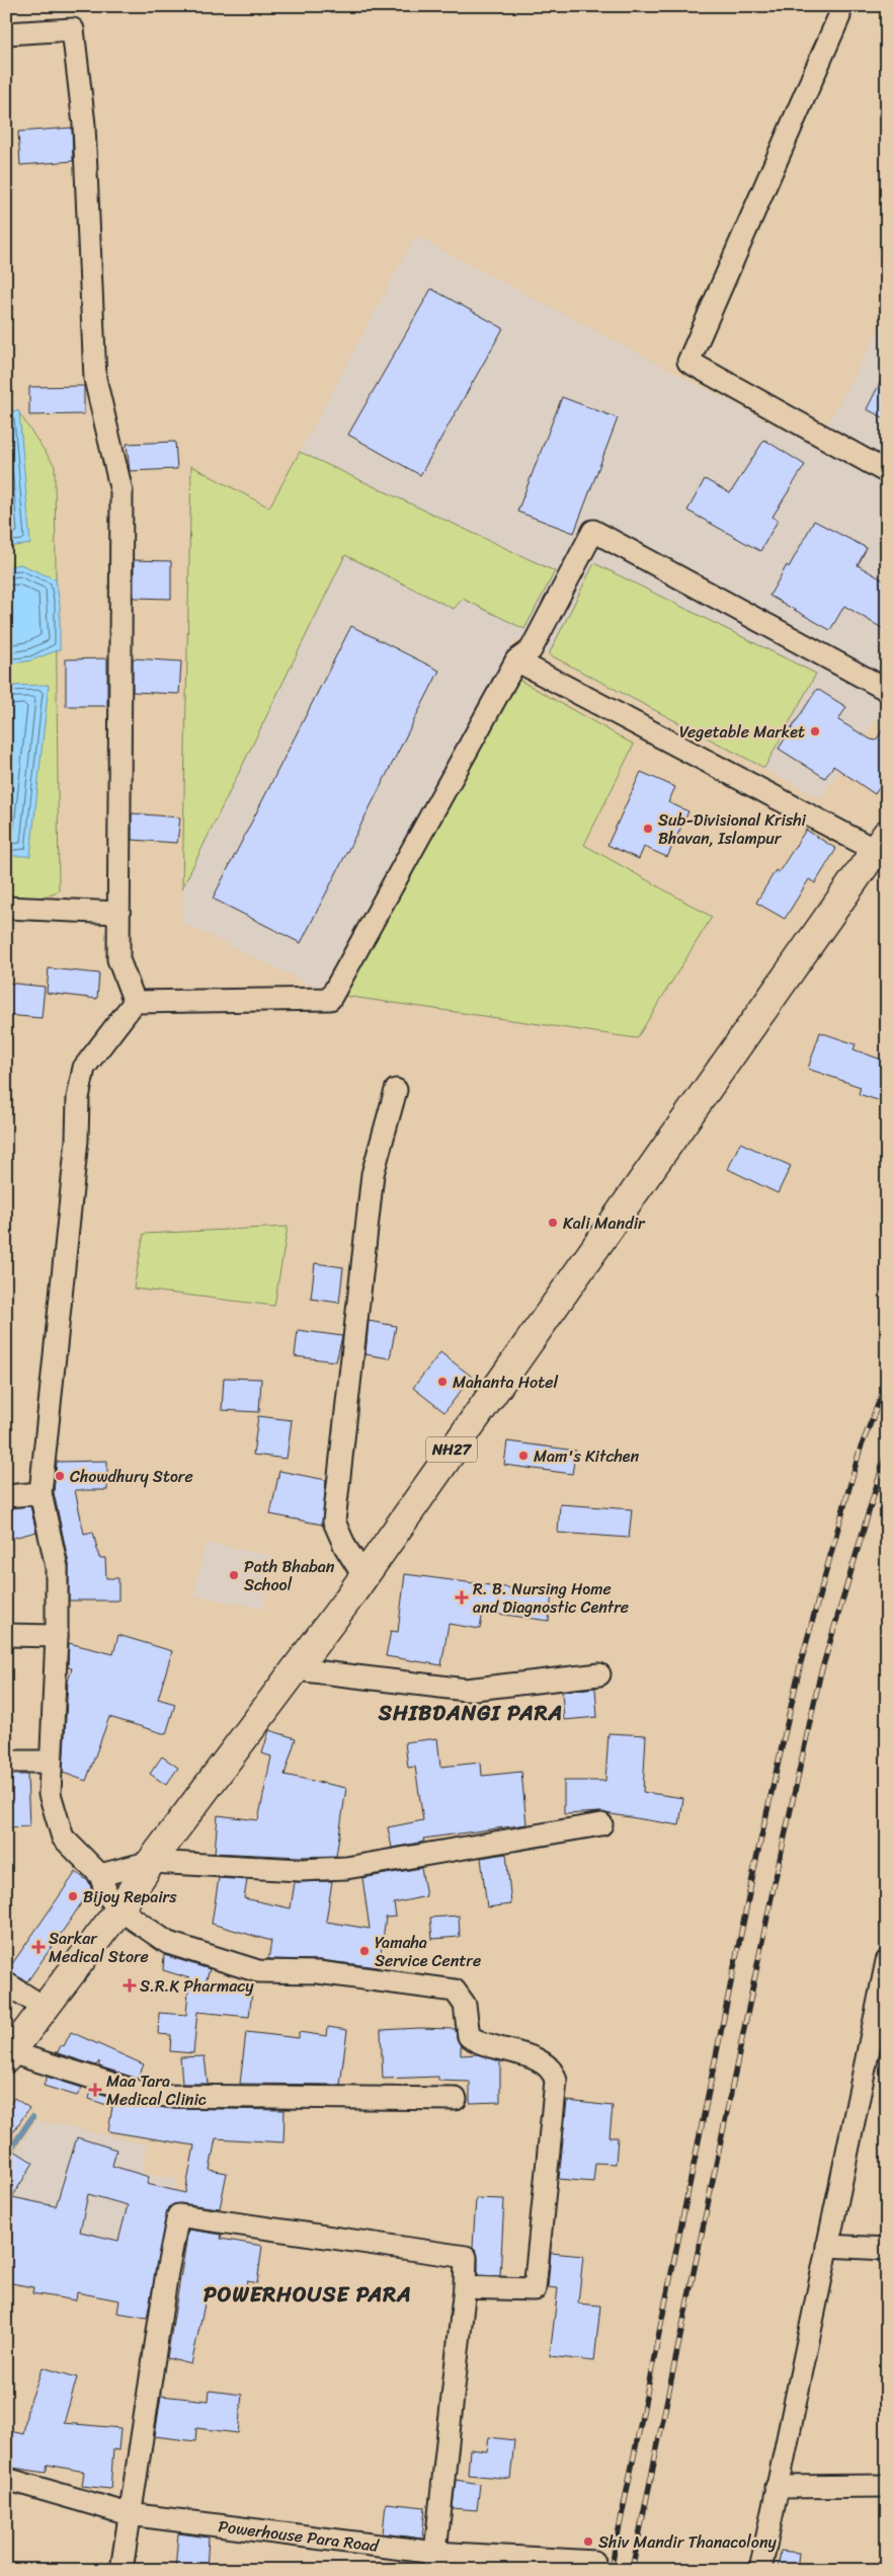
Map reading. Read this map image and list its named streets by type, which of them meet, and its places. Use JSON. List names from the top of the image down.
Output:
{
  "streets": {
    "main road": ["NH27"],
    "street": ["Powerhouse Para Road"]
  },
  "districts": ["SHIBDANGI PARA", "POWERHOUSE PARA"],
  "places": {
    "other": [
      "Vegetable Market",
      "Sub-Divisional Krishi Bhavan, Islampur",
      "Kali Mandir",
      "Mahanta Hotel",
      "Mam's Kitchen",
      "Chowdhury Store",
      "Path Bhaban School",
      "Bijoy Repairs",
      "Yamaha Service Centre",
      "Shiv Mandir Thanacolony"
    ],
    "health": [
      "R. B. Nursing Home and Diagnostic Centre",
      "Sarkar Medical Store",
      "S.R.K Pharmacy",
      "Maa Tara Medical Clinic"
    ]
  }
}
